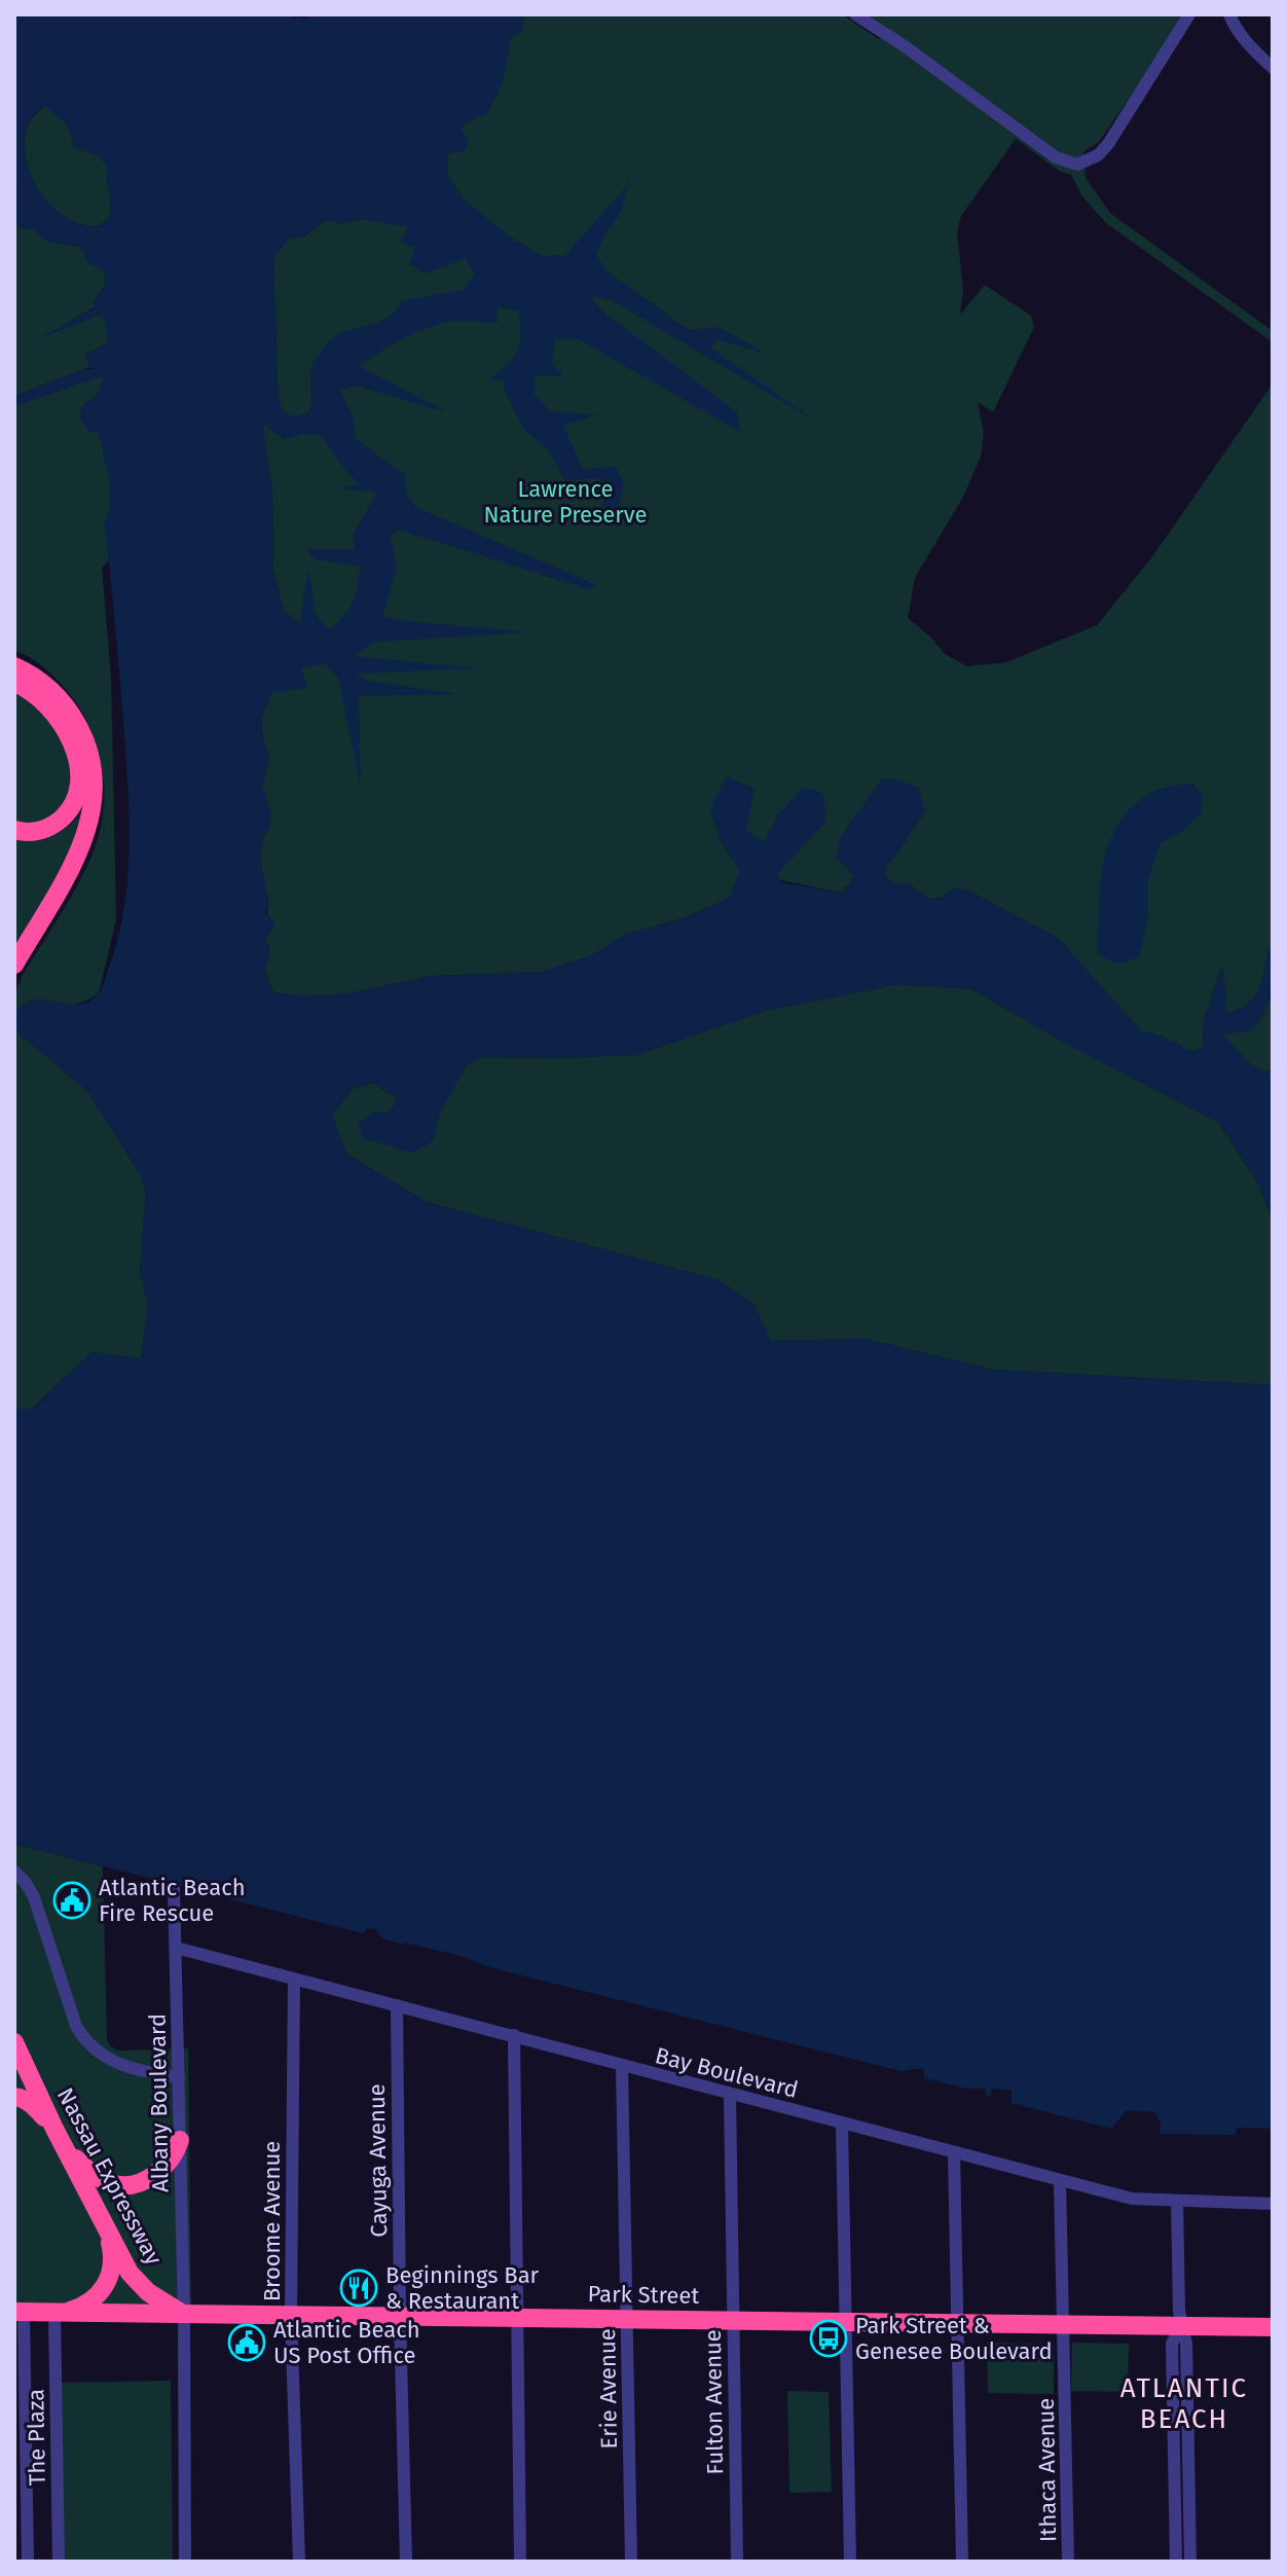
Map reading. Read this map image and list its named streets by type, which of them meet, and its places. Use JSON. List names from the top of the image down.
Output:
{
  "streets": {
    "highway": ["Nassau Expressway", "Park Street"],
    "street": [
      "Bay Boulevard",
      "Albany Boulevard",
      "Cayuga Avenue",
      "Broome Avenue",
      "Erie Avenue",
      "Fulton Avenue",
      "The Plaza",
      "Ithaca Avenue"
    ]
  },
  "crossings": [
    ["Bay Boulevard", "Albany Boulevard"],
    ["Bay Boulevard", "Cayuga Avenue"],
    ["Bay Boulevard", "Broome Avenue"],
    ["Bay Boulevard", "Erie Avenue"],
    ["Bay Boulevard", "Fulton Avenue"],
    ["Bay Boulevard", "Ithaca Avenue"],
    ["Albany Boulevard", "Nassau Expressway"],
    ["Albany Boulevard", "Park Street"],
    ["Cayuga Avenue", "Park Street"],
    ["Nassau Expressway", "Park Street"],
    ["Broome Avenue", "Park Street"],
    ["Park Street", "Erie Avenue"],
    ["Park Street", "Fulton Avenue"],
    ["Park Street", "The Plaza"],
    ["Park Street", "Ithaca Avenue"]
  ],
  "districts": ["ATLANTIC BEACH"],
  "parks": ["Lawrence Nature Preserve"],
  "places": {
    "public building": ["Atlantic Beach Fire Rescue", "Atlantic Beach US Post Office"],
    "restaurant": ["Beginnings Bar & Restaurant"],
    "bus stop": ["Park Street & Genesee Boulevard"]
  }
}
